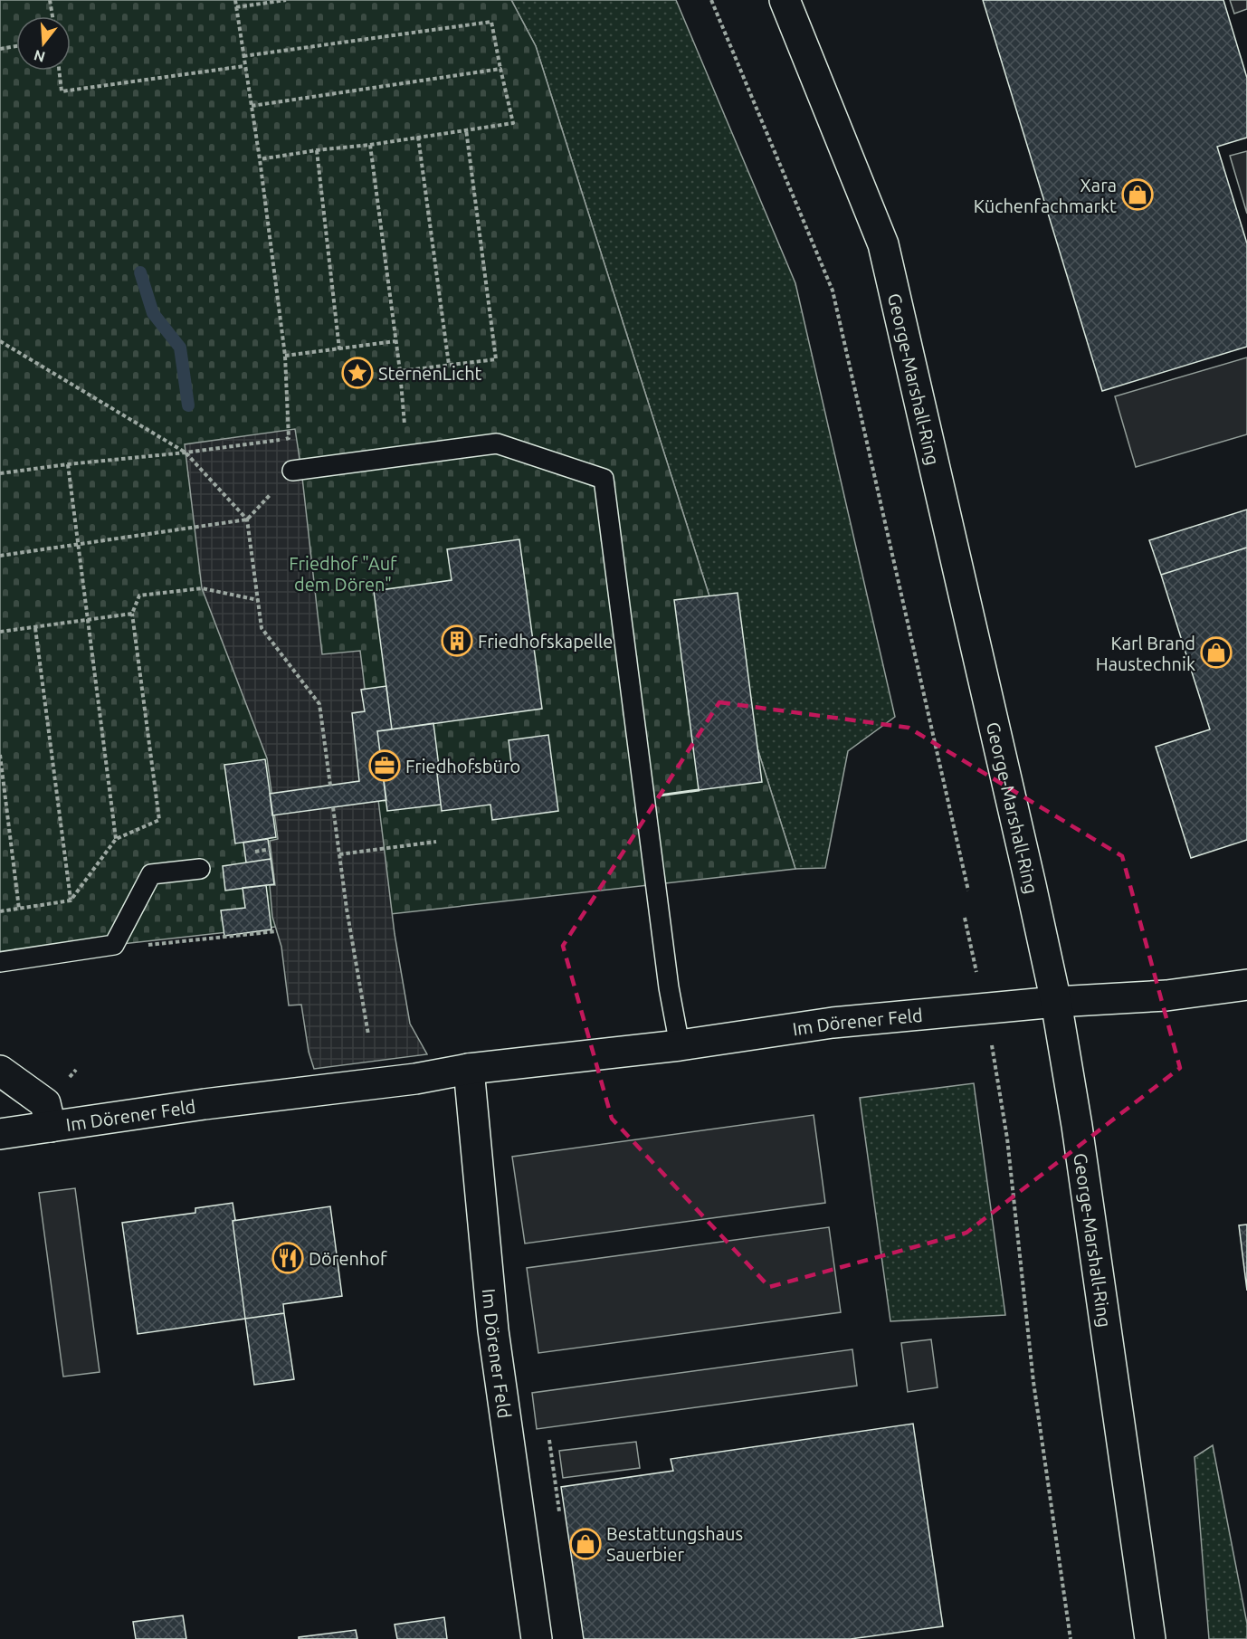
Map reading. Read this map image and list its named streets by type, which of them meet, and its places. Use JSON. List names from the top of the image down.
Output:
{
  "streets": {
    "street": ["George-Marshall-Ring", "Im Dörener Feld"]
  },
  "crossings": [
    ["George-Marshall-Ring", "Im Dörener Feld"]
  ],
  "parks": ["Friedhof \"Auf dem Dören\""],
  "places": {
    "shop": ["Xara Küchenfachmarkt", "Karl Brand Haustechnik", "Bestattungshaus Sauerbier"],
    "place": ["SternenLicht"],
    "building": ["Friedhofskapelle"],
    "office": ["Friedhofsbüro"],
    "restaurant": ["Dörenhof"]
  },
  "north": "bottom"
}
